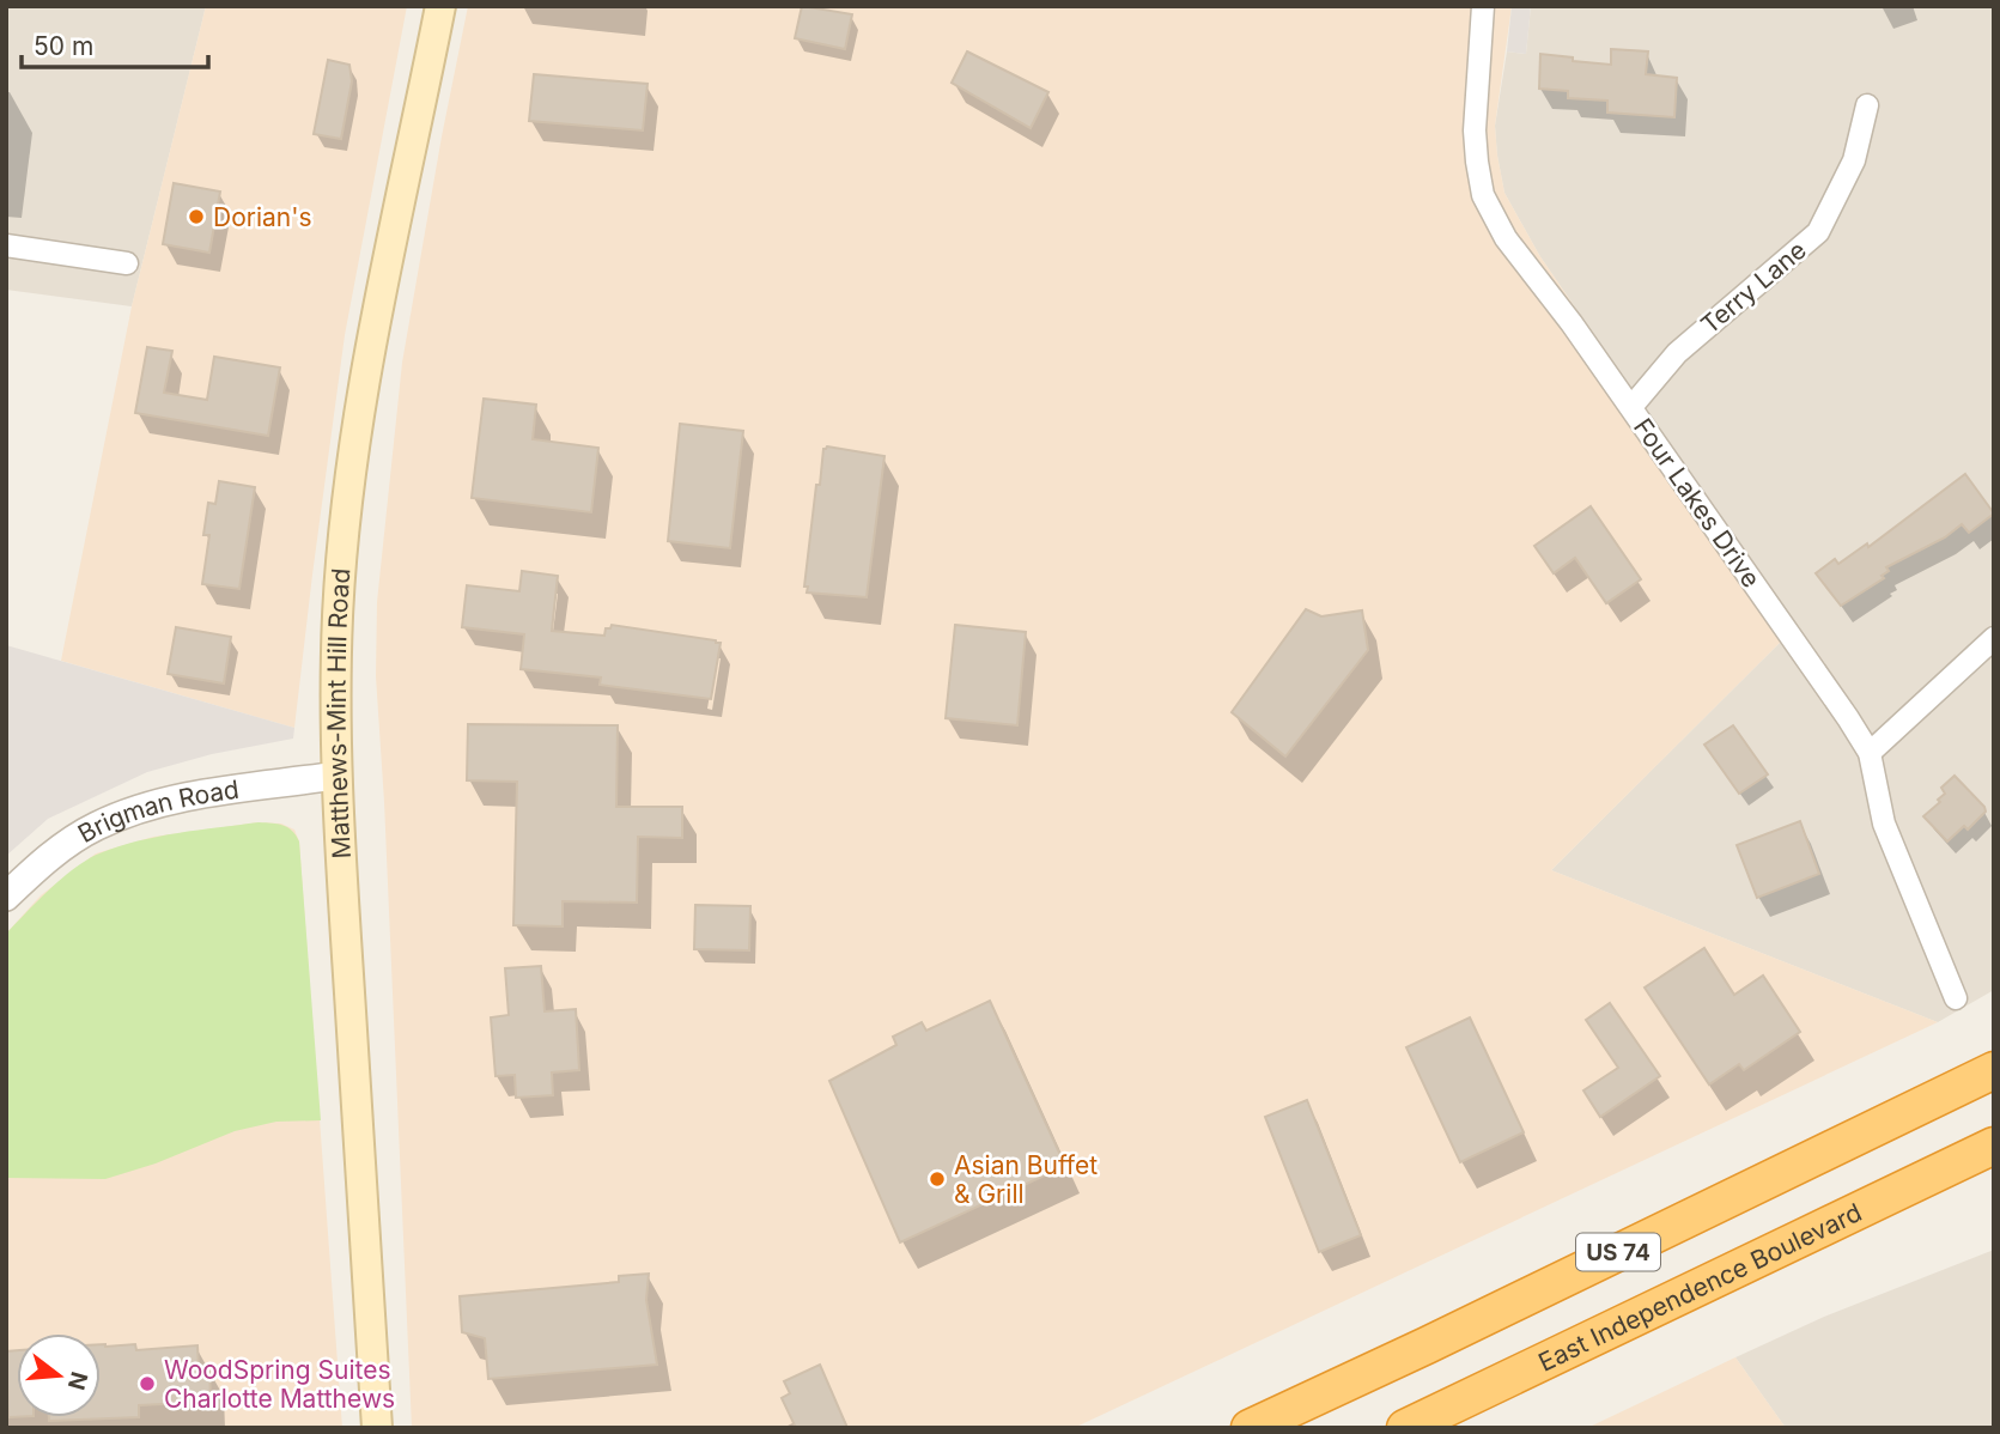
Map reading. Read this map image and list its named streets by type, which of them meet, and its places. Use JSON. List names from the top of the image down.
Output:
{
  "streets": {
    "highway": ["US 74", "East Independence Boulevard"],
    "main road": ["Matthews-Mint Hill Road"],
    "street": ["Terry Lane", "Four Lakes Drive", "Brigman Road"]
  },
  "crossings": [
    ["Terry Lane", "Four Lakes Drive"],
    ["Matthews-Mint Hill Road", "Brigman Road"]
  ],
  "places": ["Dorian's", "Asian Buffet & Grill", "WoodSpring Suites Charlotte Matthews"],
  "scale_bar": "50 m",
  "north": "right"
}
